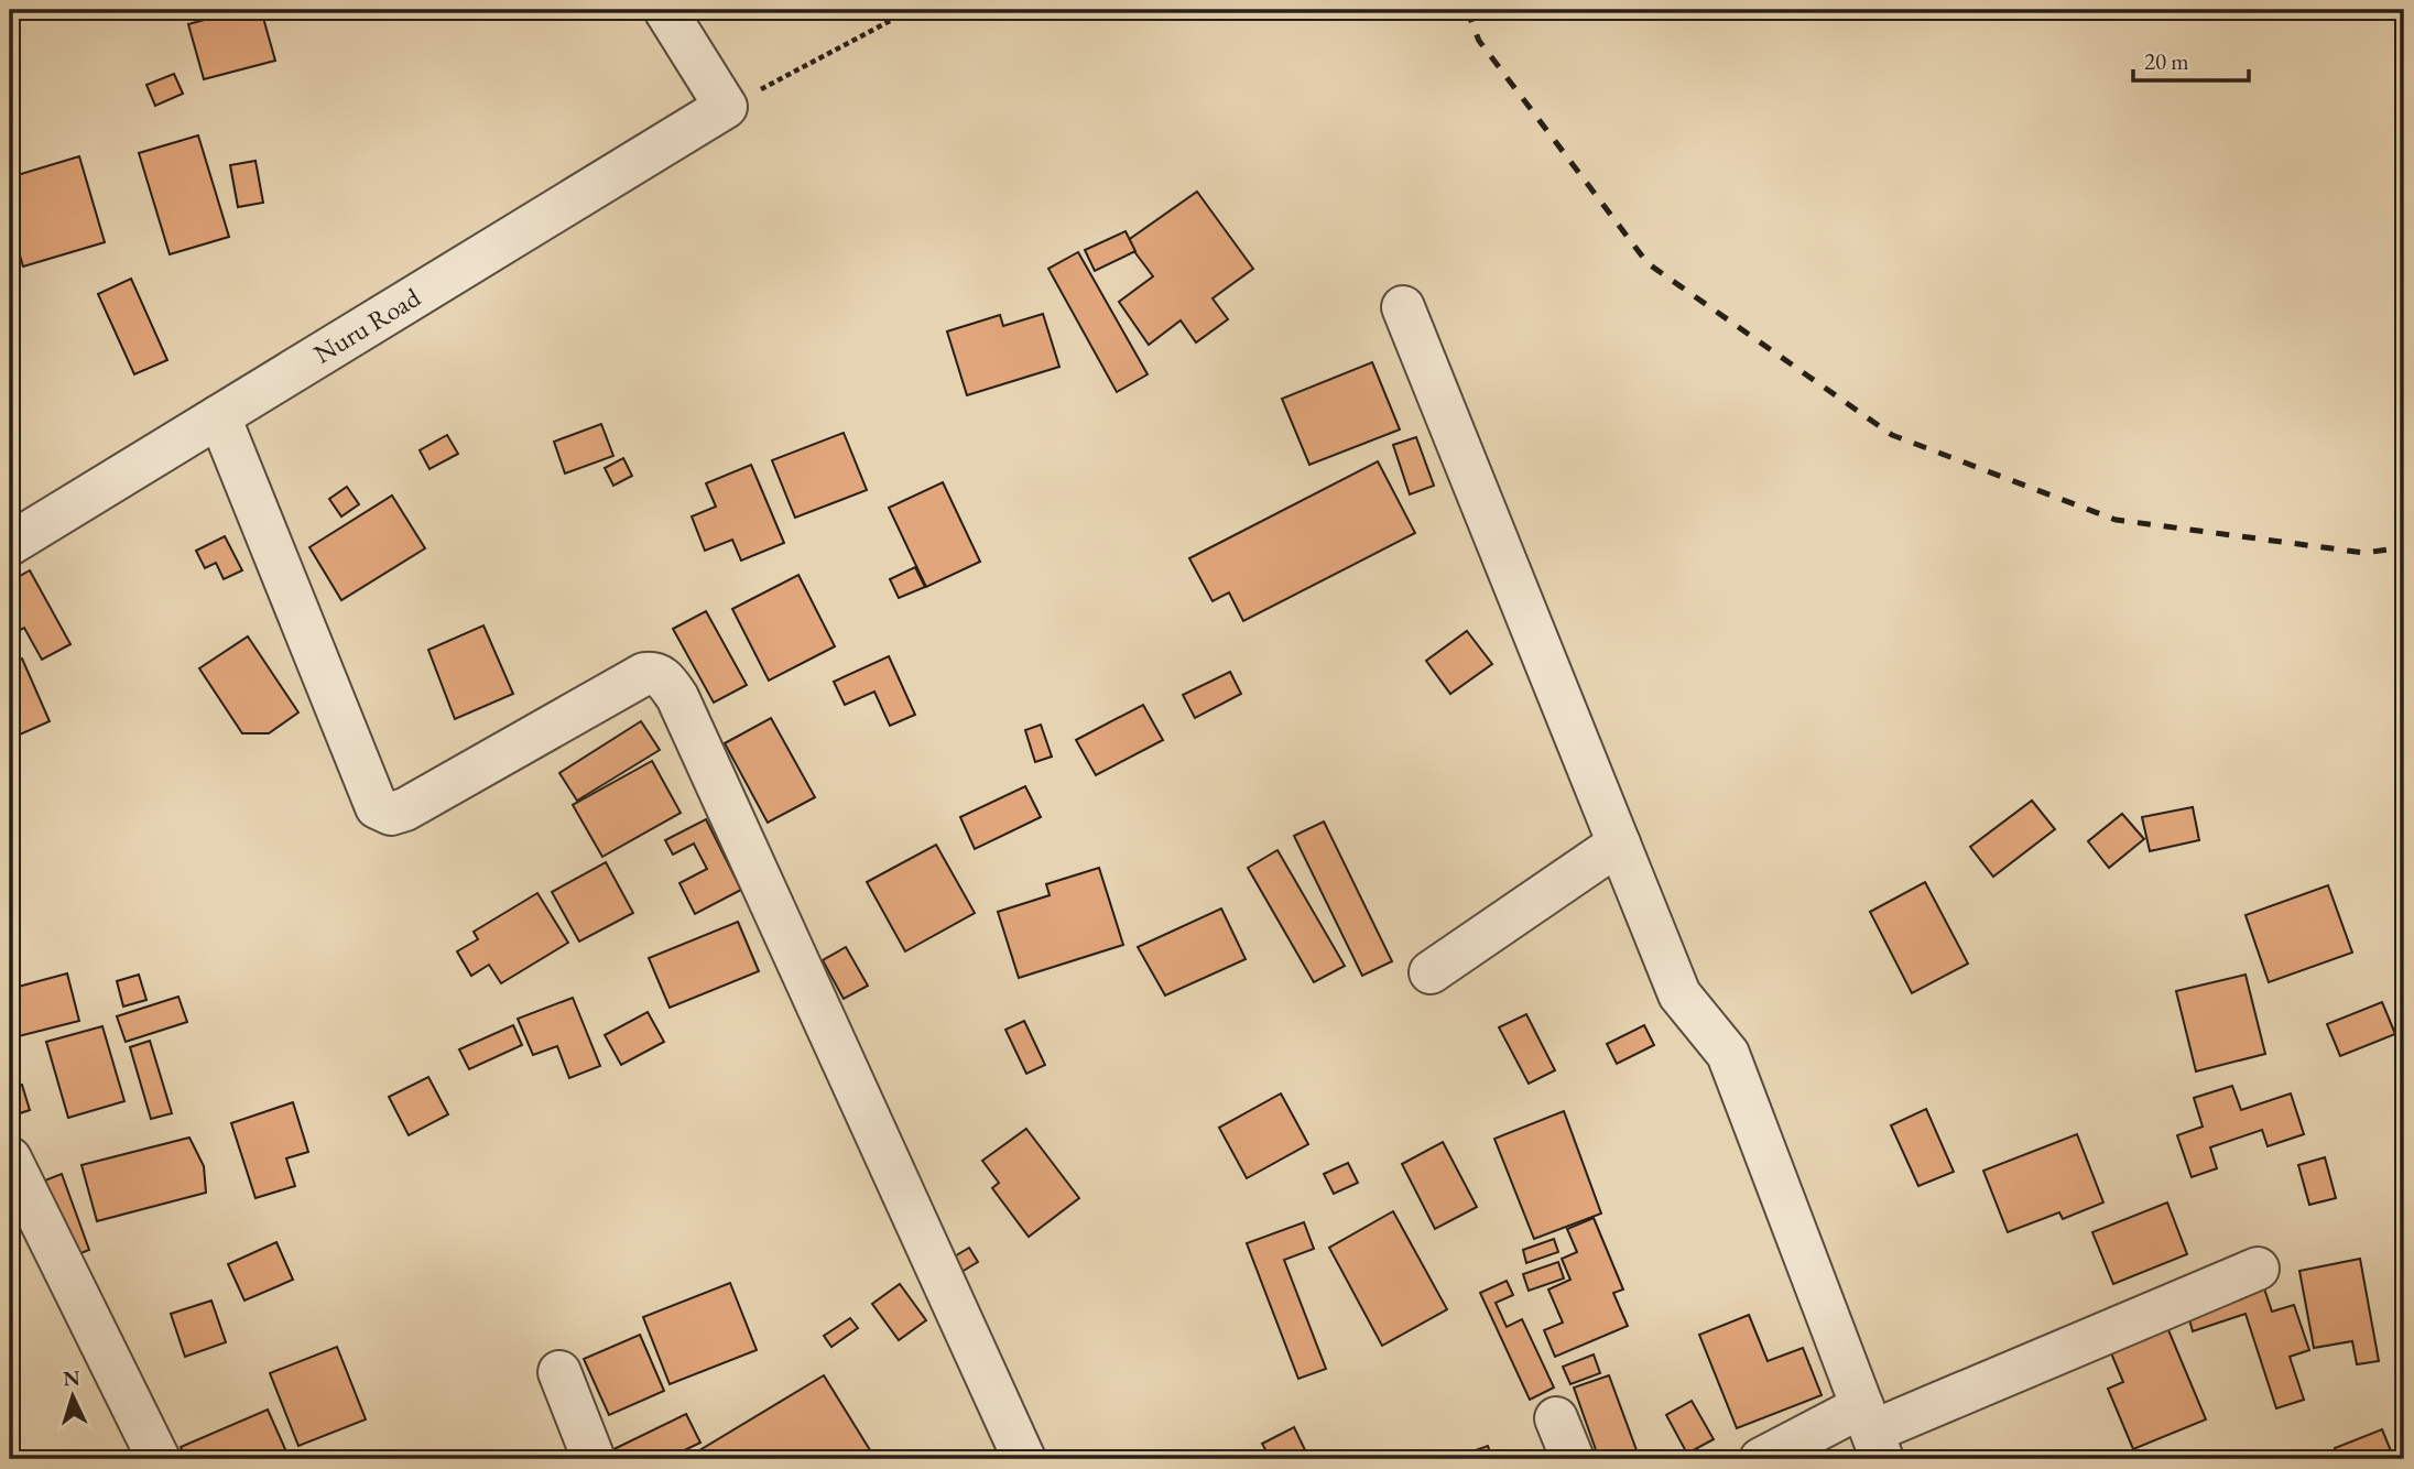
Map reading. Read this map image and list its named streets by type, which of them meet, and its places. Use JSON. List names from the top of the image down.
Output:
{
  "streets": {
    "street": ["Nuru Road"]
  },
  "scale_bar": "20 m",
  "north": "top"
}
